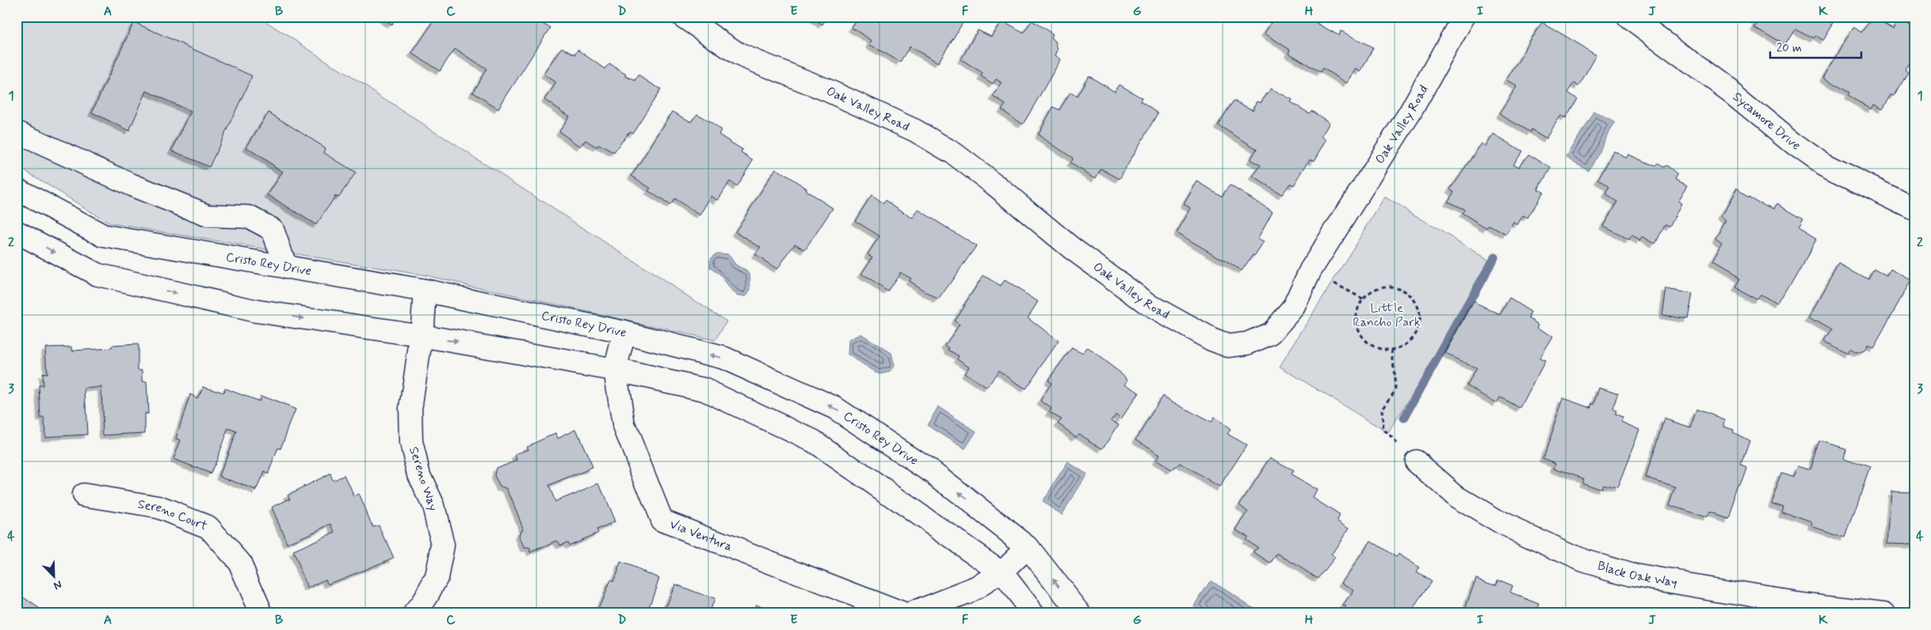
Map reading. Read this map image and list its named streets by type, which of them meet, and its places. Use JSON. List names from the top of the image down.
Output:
{
  "streets": {
    "street": [
      "Oak Valley Road",
      "Sycamore Drive",
      "Cristo Rey Drive",
      "Sereno Way",
      "Sereno Court",
      "Via Ventura",
      "Black Oak Way"
    ]
  },
  "crossings": [
    ["Cristo Rey Drive", "Sereno Way"],
    ["Cristo Rey Drive", "Via Ventura"]
  ],
  "parks": ["Little Rancho Park"],
  "scale_bar": "20 m",
  "north": "bottom right",
  "grid": {
    "columns": [
      "A",
      "B",
      "C",
      "D",
      "E",
      "F",
      "G",
      "H",
      "I",
      "J",
      "K"
    ],
    "rows": [
      "1",
      "2",
      "3",
      "4"
    ]
  }
}
